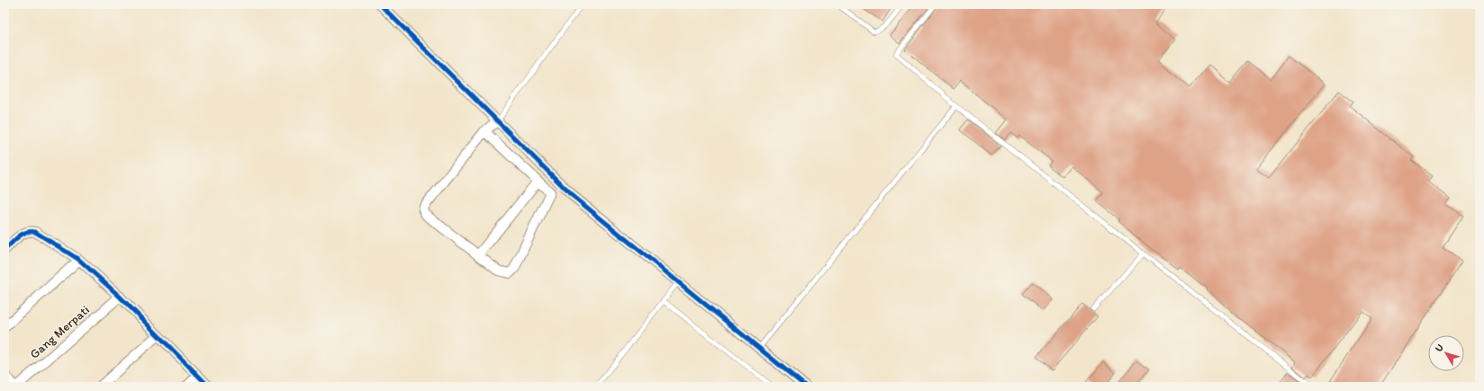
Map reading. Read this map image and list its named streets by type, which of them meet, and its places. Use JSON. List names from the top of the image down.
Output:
{
  "streets": {
    "street": ["Gang Merpati"]
  },
  "north": "top left"
}
